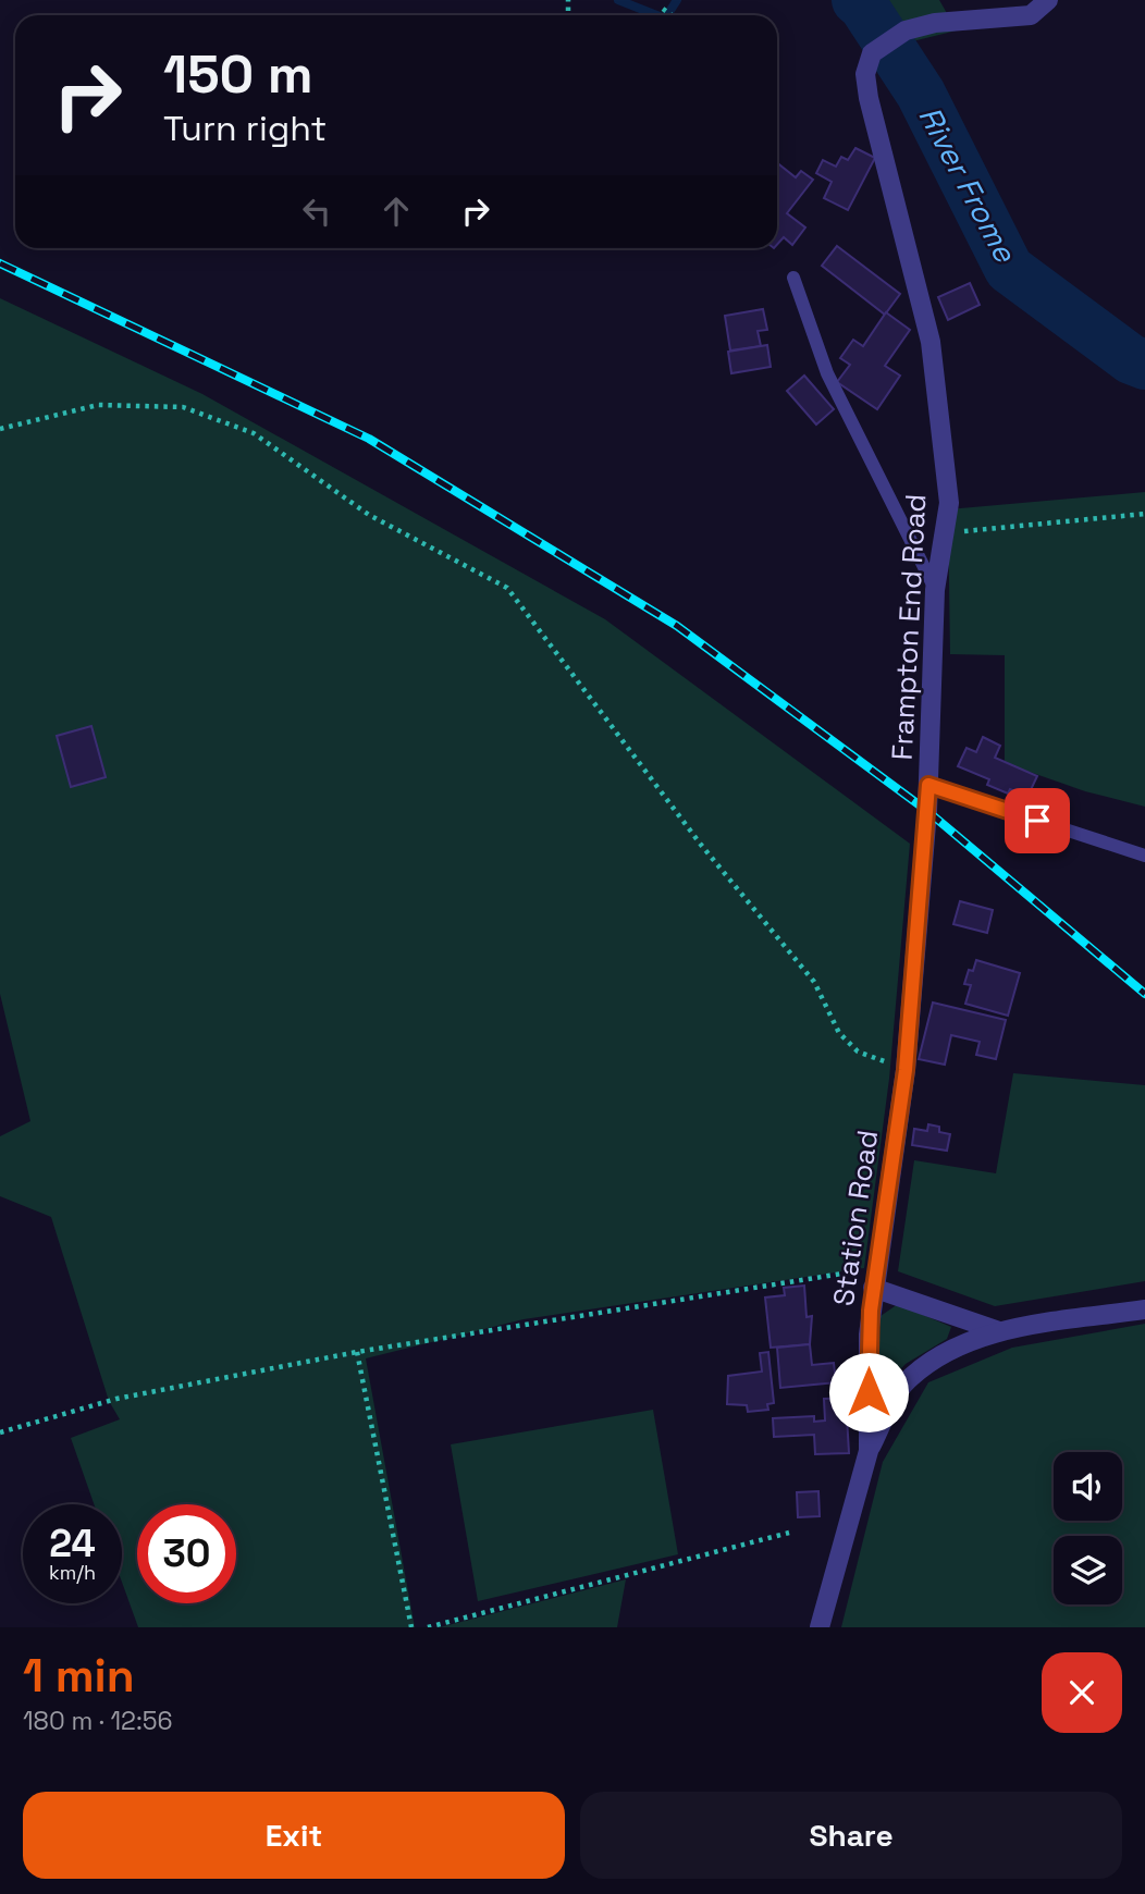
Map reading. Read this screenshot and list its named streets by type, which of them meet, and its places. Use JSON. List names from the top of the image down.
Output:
{
  "streets": {
    "street": ["Frampton End Road", "Station Road"]
  },
  "crossings": [
    ["Frampton End Road", "Station Road"]
  ],
  "water": ["River Frome"],
  "page": {
    "turn": ["150 m", "Turn right"],
    "speed": "24 km/h",
    "limit": "30",
    "heading": ["1 min", "180 m · 12:56"],
    "buttons": ["Exit", "Share"]
  }
}
